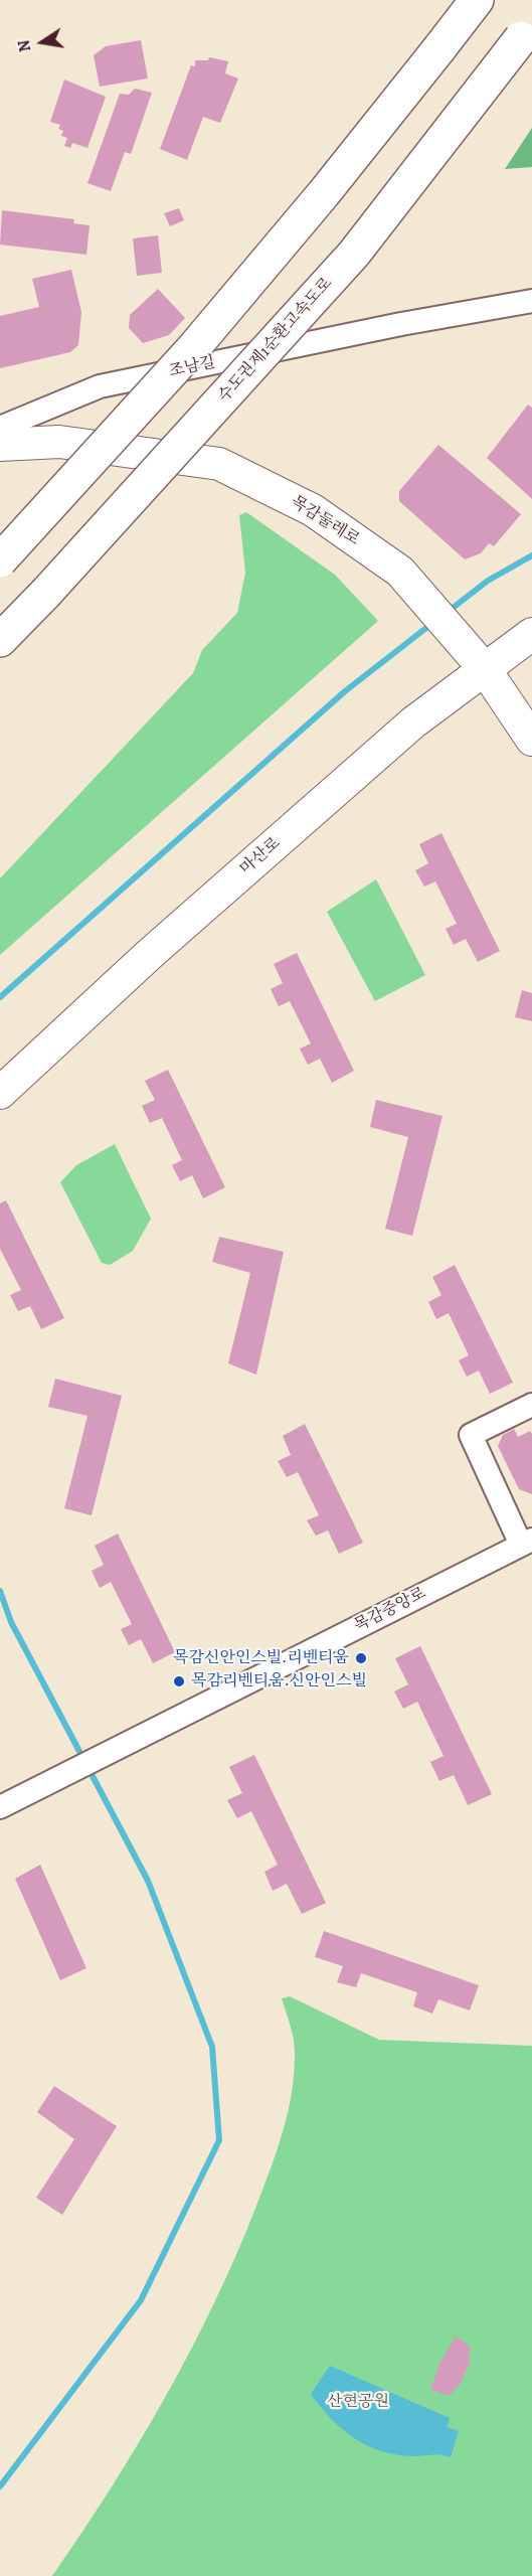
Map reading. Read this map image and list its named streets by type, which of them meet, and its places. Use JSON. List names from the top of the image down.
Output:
{
  "streets": {
    "highway": ["수도권제1순환고속도로"],
    "street": [
      "조남길",
      "목감둘레로",
      "마산로",
      "목감중앙로"
    ]
  },
  "crossings": [
    ["목감둘레로", "마산로"]
  ],
  "parks": ["산현공원"],
  "places": ["목감신안인스빌.리벤티움", "목감리벤티움.신안인스빌"],
  "north": "left"
}
